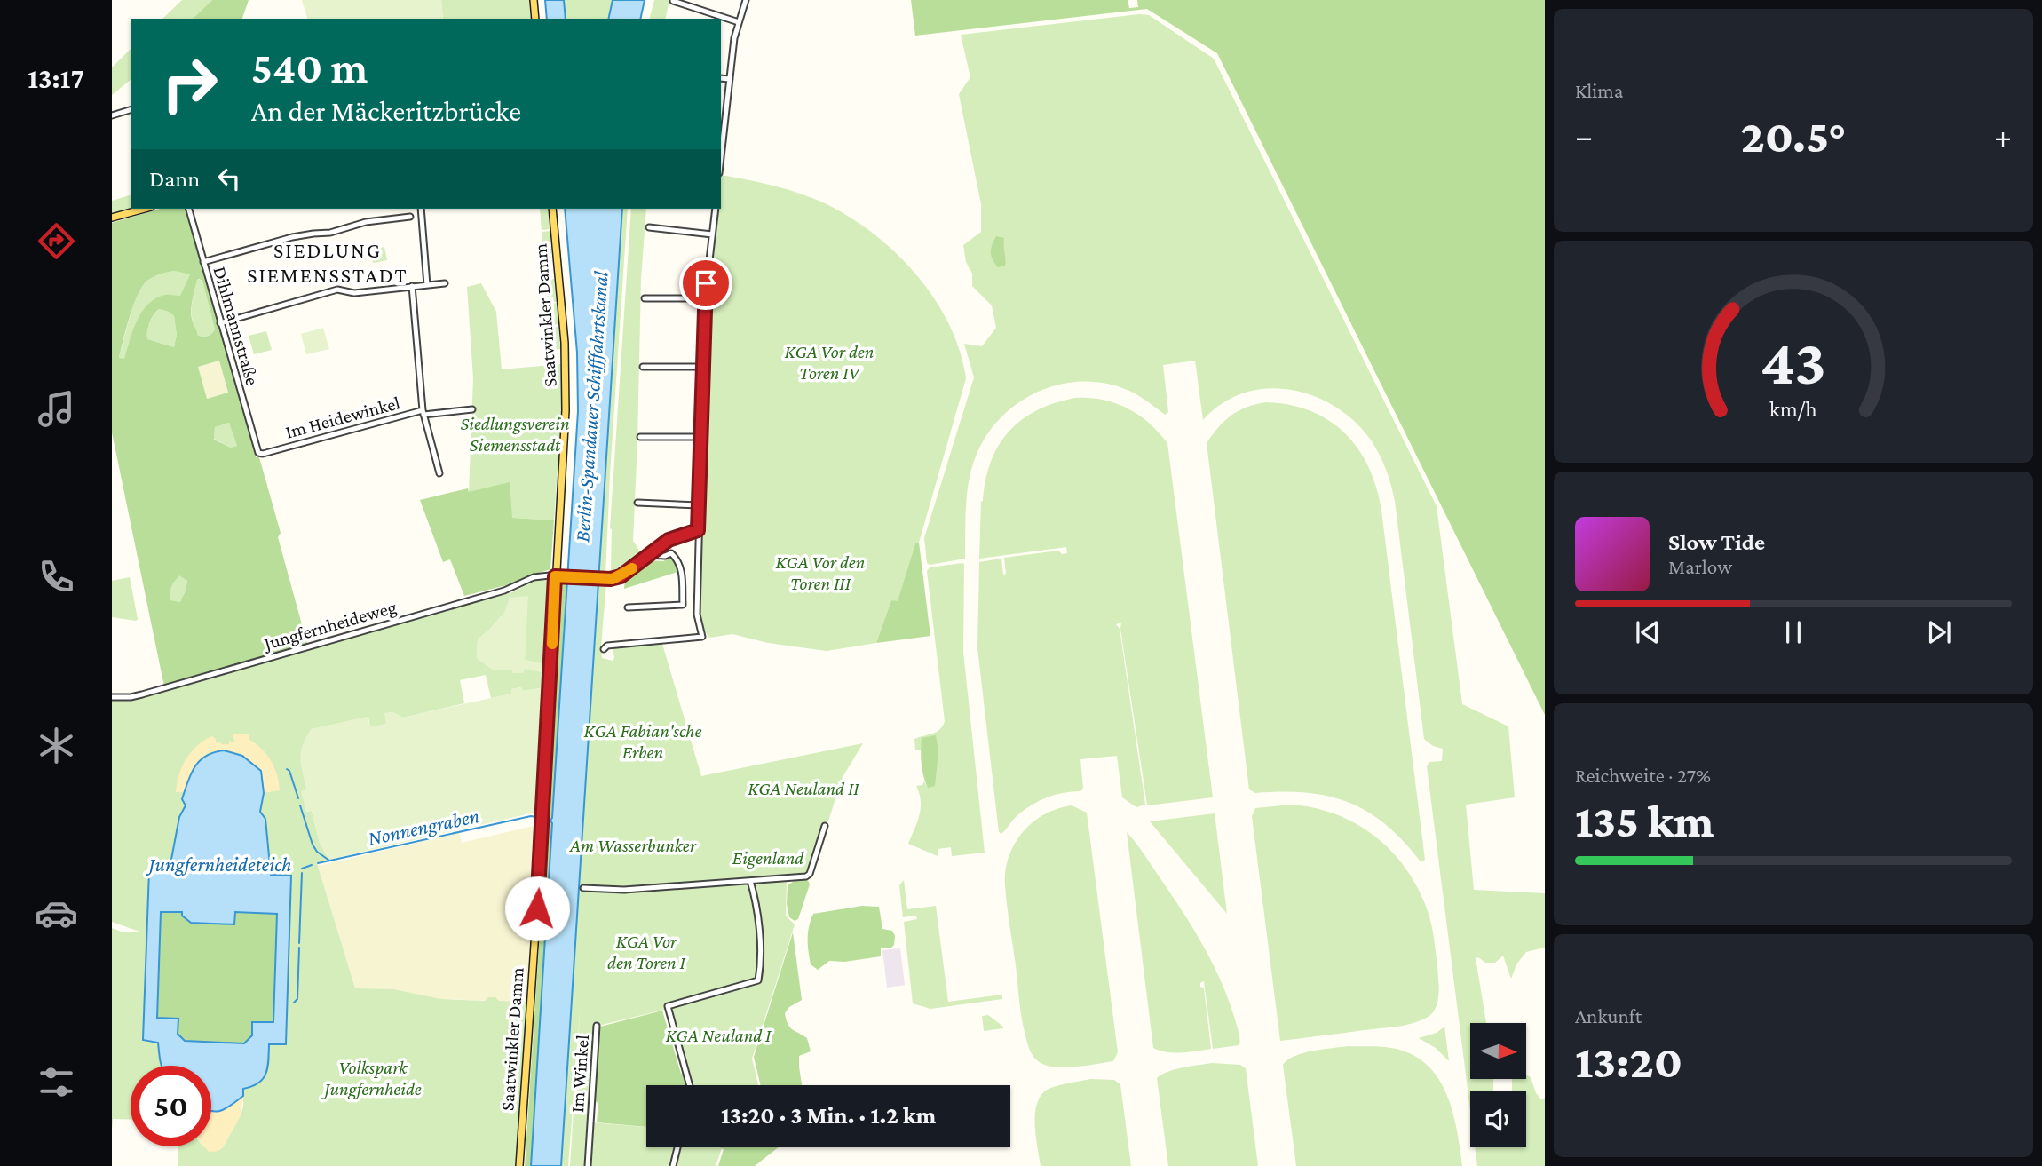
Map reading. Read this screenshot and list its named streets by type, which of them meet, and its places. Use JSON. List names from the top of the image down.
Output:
{
  "streets": {
    "main road": ["Saatwinkler Damm"],
    "street": [
      "Dihlmannstraße",
      "Im Heidewinkel",
      "Jungfernheideweg",
      "Im Winkel"
    ]
  },
  "crossings": [
    ["Saatwinkler Damm", "Jungfernheideweg"],
    ["Dihlmannstraße", "Im Heidewinkel"]
  ],
  "districts": ["SIEDLUNG SIEMENSSTADT"],
  "water": ["Berlin-Spandauer Schifffahrtskanal", "Nonnengraben", "Jungfernheideteich"],
  "parks": [
    "KGA Vor den Toren IV",
    "Siedlungsverein Siemensstadt",
    "KGA Vor den Toren III",
    "KGA Fabian'sche Erben",
    "KGA Neuland II",
    "Am Wasserbunker",
    "Eigenland",
    "KGA Vor den Toren I",
    "KGA Neuland I",
    "Volkspark Jungfernheide"
  ],
  "north": "right",
  "page": {
    "tabs": "13:17",
    "tile": [
      "Klima",
      ["Reichweite · 27%", "135 km"],
      ["Ankunft", "13:20"]
    ],
    "turn": ["540 m", "An der Mäckeritzbrücke"],
    "heat": ["−", "20.5°", "+"],
    "then": "Dann",
    "song": ["Slow Tide", "Marlow"],
    "limit": "50",
    "trip": "13:20 · 3 Min. · 1.2 km",
    "gauge": ["43", "km/h"]
  }
}
